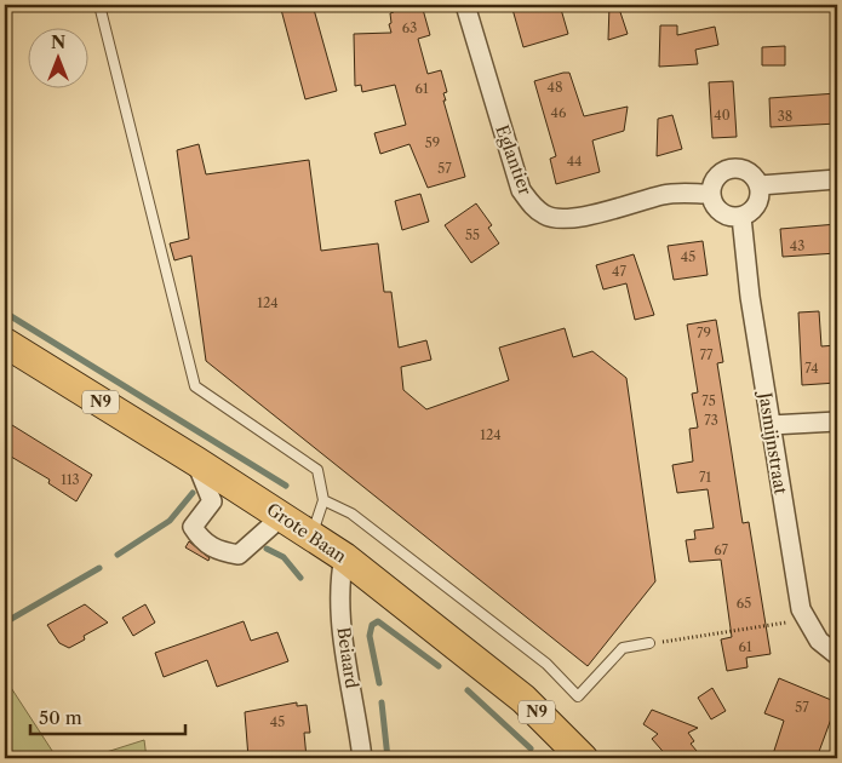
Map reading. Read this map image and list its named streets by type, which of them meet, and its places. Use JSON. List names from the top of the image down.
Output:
{
  "streets": {
    "main road": ["N9", "Grote Baan"],
    "street": ["Eglantier", "Jasmijnstraat", "Beiaard"]
  },
  "crossings": [
    ["Eglantier", "Jasmijnstraat"],
    ["Grote Baan", "Beiaard"]
  ],
  "house_numbers": [
    "63",
    "48",
    "61",
    "46",
    "40",
    "38",
    "59",
    "44",
    "57",
    "55",
    "43",
    "45",
    "47",
    "124",
    "79",
    "77",
    "74",
    "75",
    "73",
    "124",
    "71",
    "113",
    "67",
    "65",
    "61",
    "57",
    "45"
  ],
  "scale_bar": "50 m",
  "north": "top"
}
